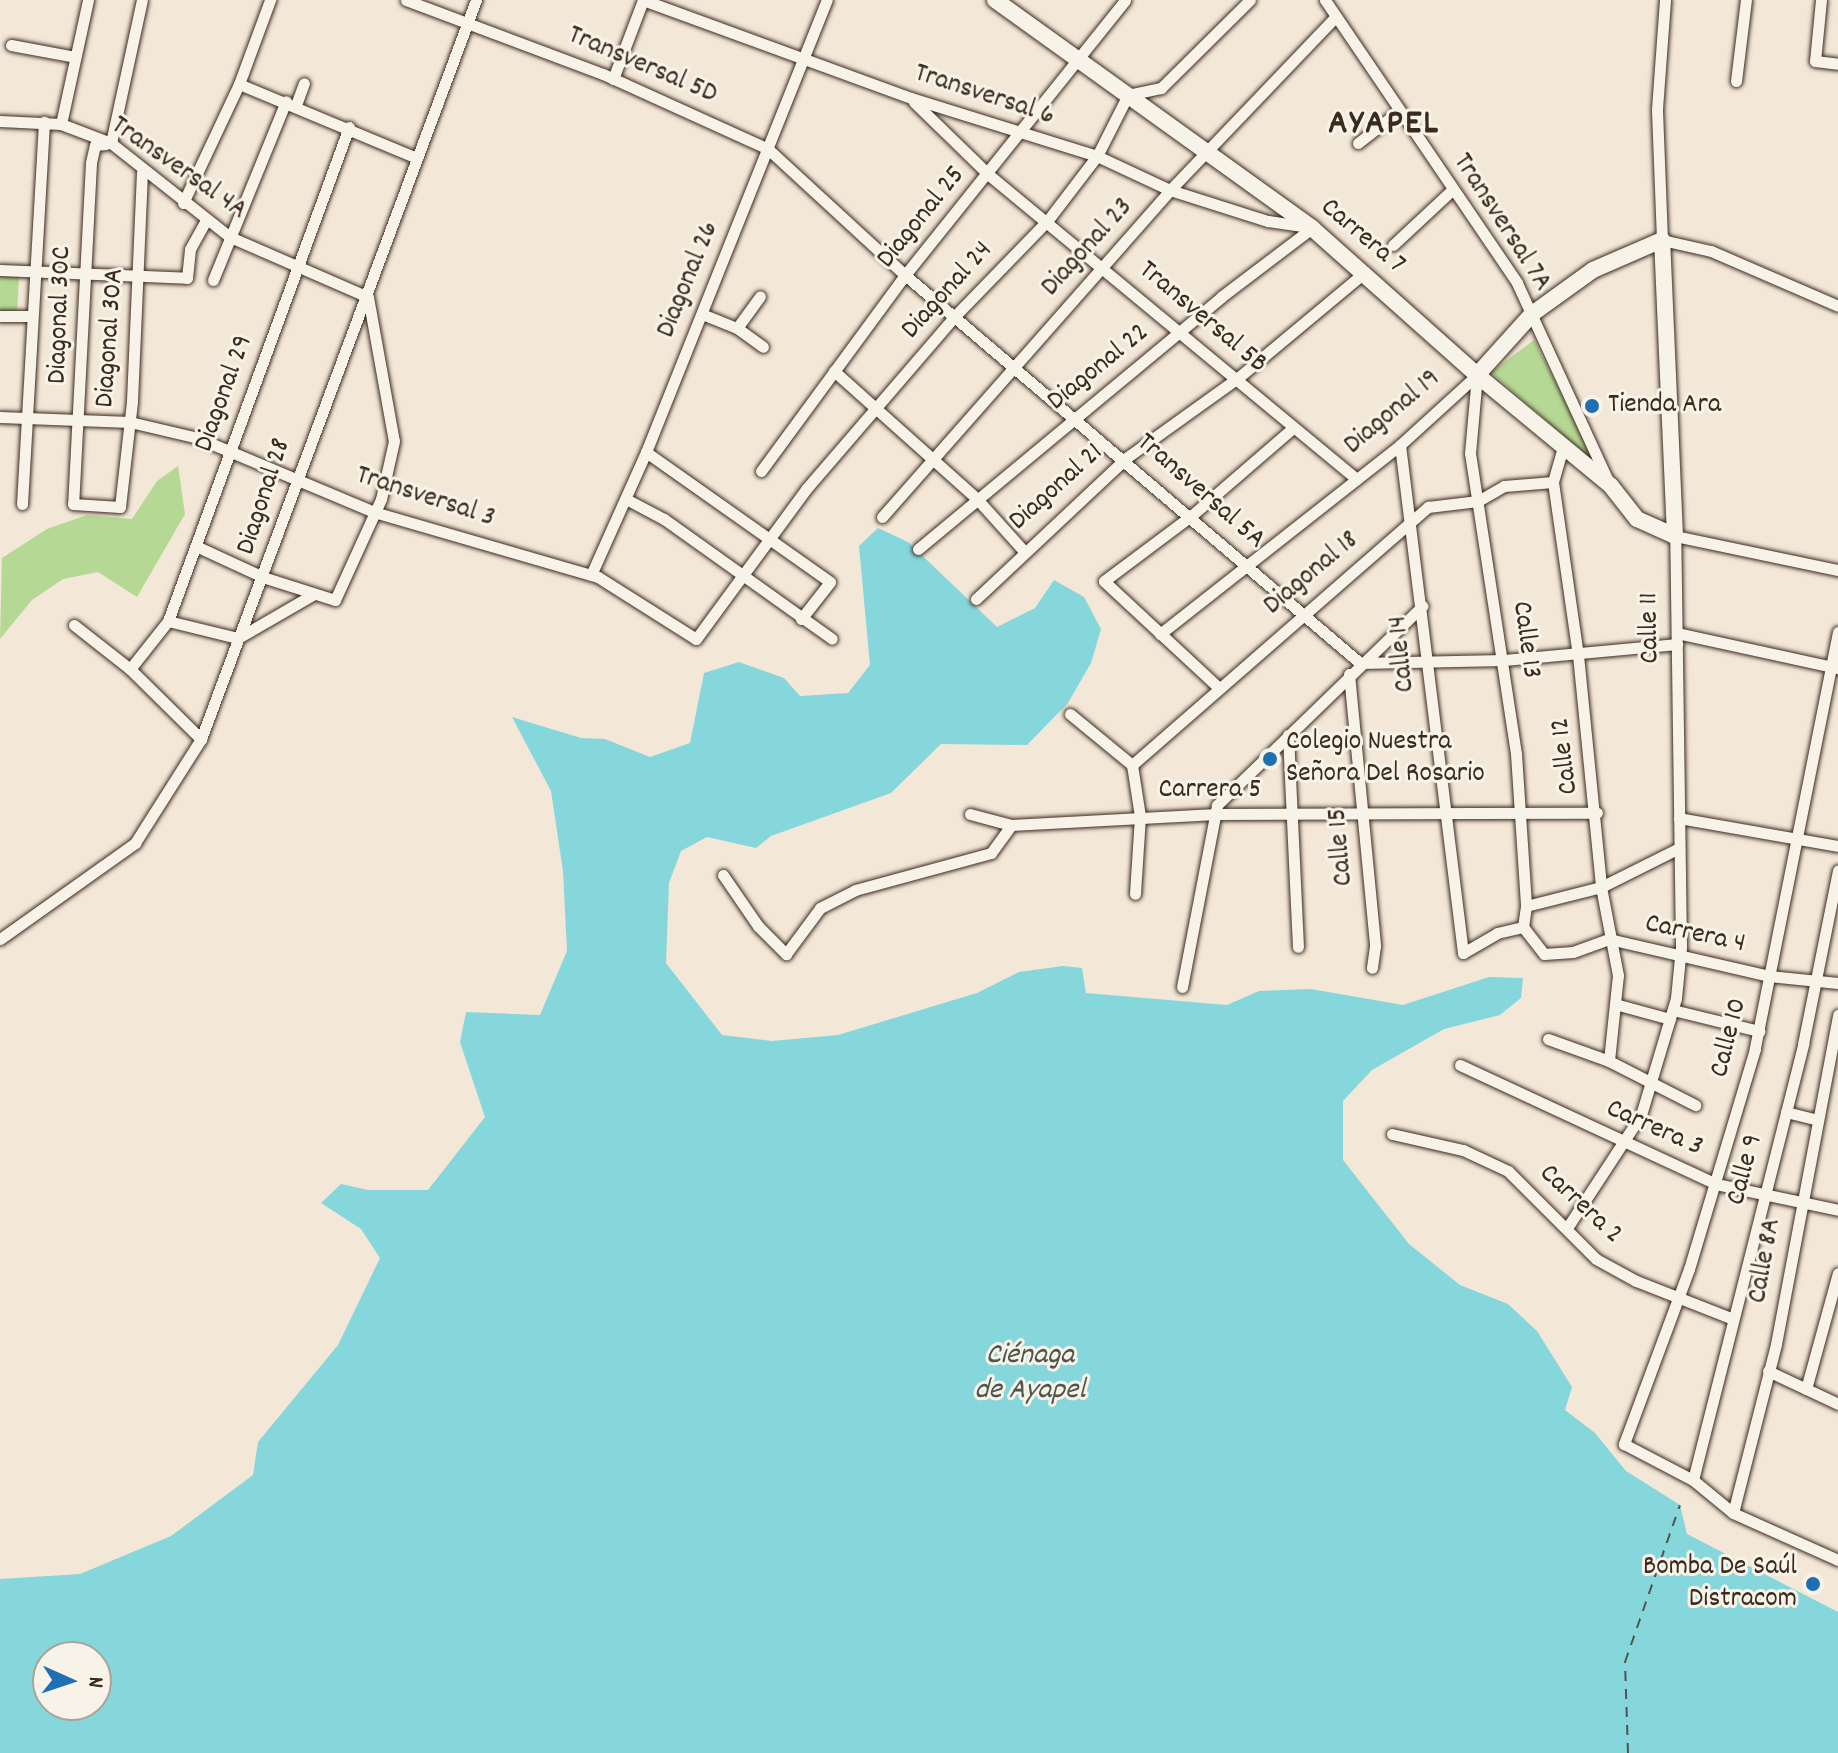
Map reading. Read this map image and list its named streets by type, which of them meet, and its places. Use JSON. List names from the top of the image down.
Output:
{
  "streets": {
    "main road": ["Carrera 7", "Diagonal 19", "Calle 11"],
    "street": [
      "Transversal 5D",
      "Transversal 6",
      "Transversal 4A",
      "Diagonal 25",
      "Transversal 7A",
      "Diagonal 23",
      "Diagonal 26",
      "Diagonal 24",
      "Diagonal 30C",
      "Transversal 5B",
      "Diagonal 30A",
      "Diagonal 22",
      "Diagonal 29",
      "Diagonal 21",
      "Transversal 5A",
      "Diagonal 28",
      "Transversal 3",
      "Diagonal 18",
      "Calle 13",
      "Calle 14",
      "Calle 12",
      "Carrera 5",
      "Calle 15",
      "Carrera 4",
      "Calle 10",
      "Carrera 3",
      "Calle 9",
      "Carrera 2",
      "Calle 8A"
    ]
  },
  "crossings": [
    ["Transversal 5D", "Diagonal 26"],
    ["Transversal 5D", "Transversal 5A"],
    ["Transversal 5D", "Diagonal 28"],
    ["Transversal 6", "Diagonal 25"],
    ["Transversal 6", "Carrera 7"],
    ["Transversal 6", "Diagonal 23"],
    ["Transversal 6", "Diagonal 26"],
    ["Transversal 6", "Diagonal 24"],
    ["Transversal 6", "Transversal 5B"],
    ["Transversal 6", "Diagonal 22"],
    ["Transversal 4A", "Diagonal 30C"],
    ["Transversal 4A", "Diagonal 30A"],
    ["Transversal 4A", "Diagonal 29"],
    ["Transversal 4A", "Diagonal 28"],
    ["Diagonal 25", "Carrera 7"],
    ["Diagonal 25", "Transversal 5B"],
    ["Diagonal 25", "Transversal 5A"],
    ["Transversal 7A", "Carrera 7"],
    ["Transversal 7A", "Diagonal 23"],
    ["Transversal 7A", "Diagonal 19"],
    ["Carrera 7", "Diagonal 23"],
    ["Carrera 7", "Diagonal 24"],
    ["Carrera 7", "Diagonal 22"],
    ["Carrera 7", "Diagonal 19"],
    ["Carrera 7", "Diagonal 21"],
    ["Carrera 7", "Calle 11"],
    ["Carrera 7", "Calle 13"],
    ["Carrera 7", "Calle 12"],
    ["Diagonal 23", "Transversal 5B"],
    ["Diagonal 23", "Transversal 5A"],
    ["Diagonal 26", "Transversal 5A"],
    ["Diagonal 26", "Transversal 3"],
    ["Diagonal 24", "Transversal 5B"],
    ["Diagonal 24", "Transversal 5A"],
    ["Diagonal 24", "Transversal 3"],
    ["Diagonal 30C", "Diagonal 30A"],
    ["Diagonal 30C", "Transversal 3"],
    ["Transversal 5B", "Diagonal 22"],
    ["Transversal 5B", "Diagonal 19"],
    ["Transversal 5B", "Diagonal 21"],
    ["Diagonal 30A", "Transversal 3"],
    ["Diagonal 22", "Transversal 5A"],
    ["Diagonal 29", "Transversal 3"],
    ["Diagonal 19", "Transversal 5A"],
    ["Diagonal 19", "Calle 11"],
    ["Diagonal 19", "Calle 13"],
    ["Diagonal 19", "Calle 14"],
    ["Diagonal 21", "Transversal 5A"],
    ["Transversal 5A", "Diagonal 18"],
    ["Diagonal 28", "Transversal 3"],
    ["Diagonal 18", "Calle 13"],
    ["Diagonal 18", "Calle 14"],
    ["Diagonal 18", "Calle 12"],
    ["Calle 11", "Carrera 4"],
    ["Calle 11", "Carrera 3"],
    ["Calle 11", "Carrera 2"],
    ["Calle 13", "Calle 14"],
    ["Calle 13", "Carrera 5"],
    ["Calle 13", "Carrera 4"],
    ["Calle 14", "Carrera 5"],
    ["Calle 14", "Carrera 4"],
    ["Calle 12", "Carrera 5"],
    ["Calle 12", "Carrera 4"],
    ["Carrera 5", "Calle 15"],
    ["Carrera 4", "Calle 10"],
    ["Carrera 4", "Calle 9"],
    ["Calle 10", "Carrera 3"],
    ["Calle 10", "Calle 9"],
    ["Calle 10", "Carrera 2"],
    ["Carrera 3", "Calle 9"],
    ["Carrera 3", "Calle 8A"],
    ["Calle 9", "Carrera 2"]
  ],
  "districts": ["AYAPEL"],
  "water": ["Ciénaga de Ayapel"],
  "places": ["Tienda Ara", "Colegio Nuestra Señora Del Rosario", "Bomba De Saúl Distracom"],
  "north": "right"
}
